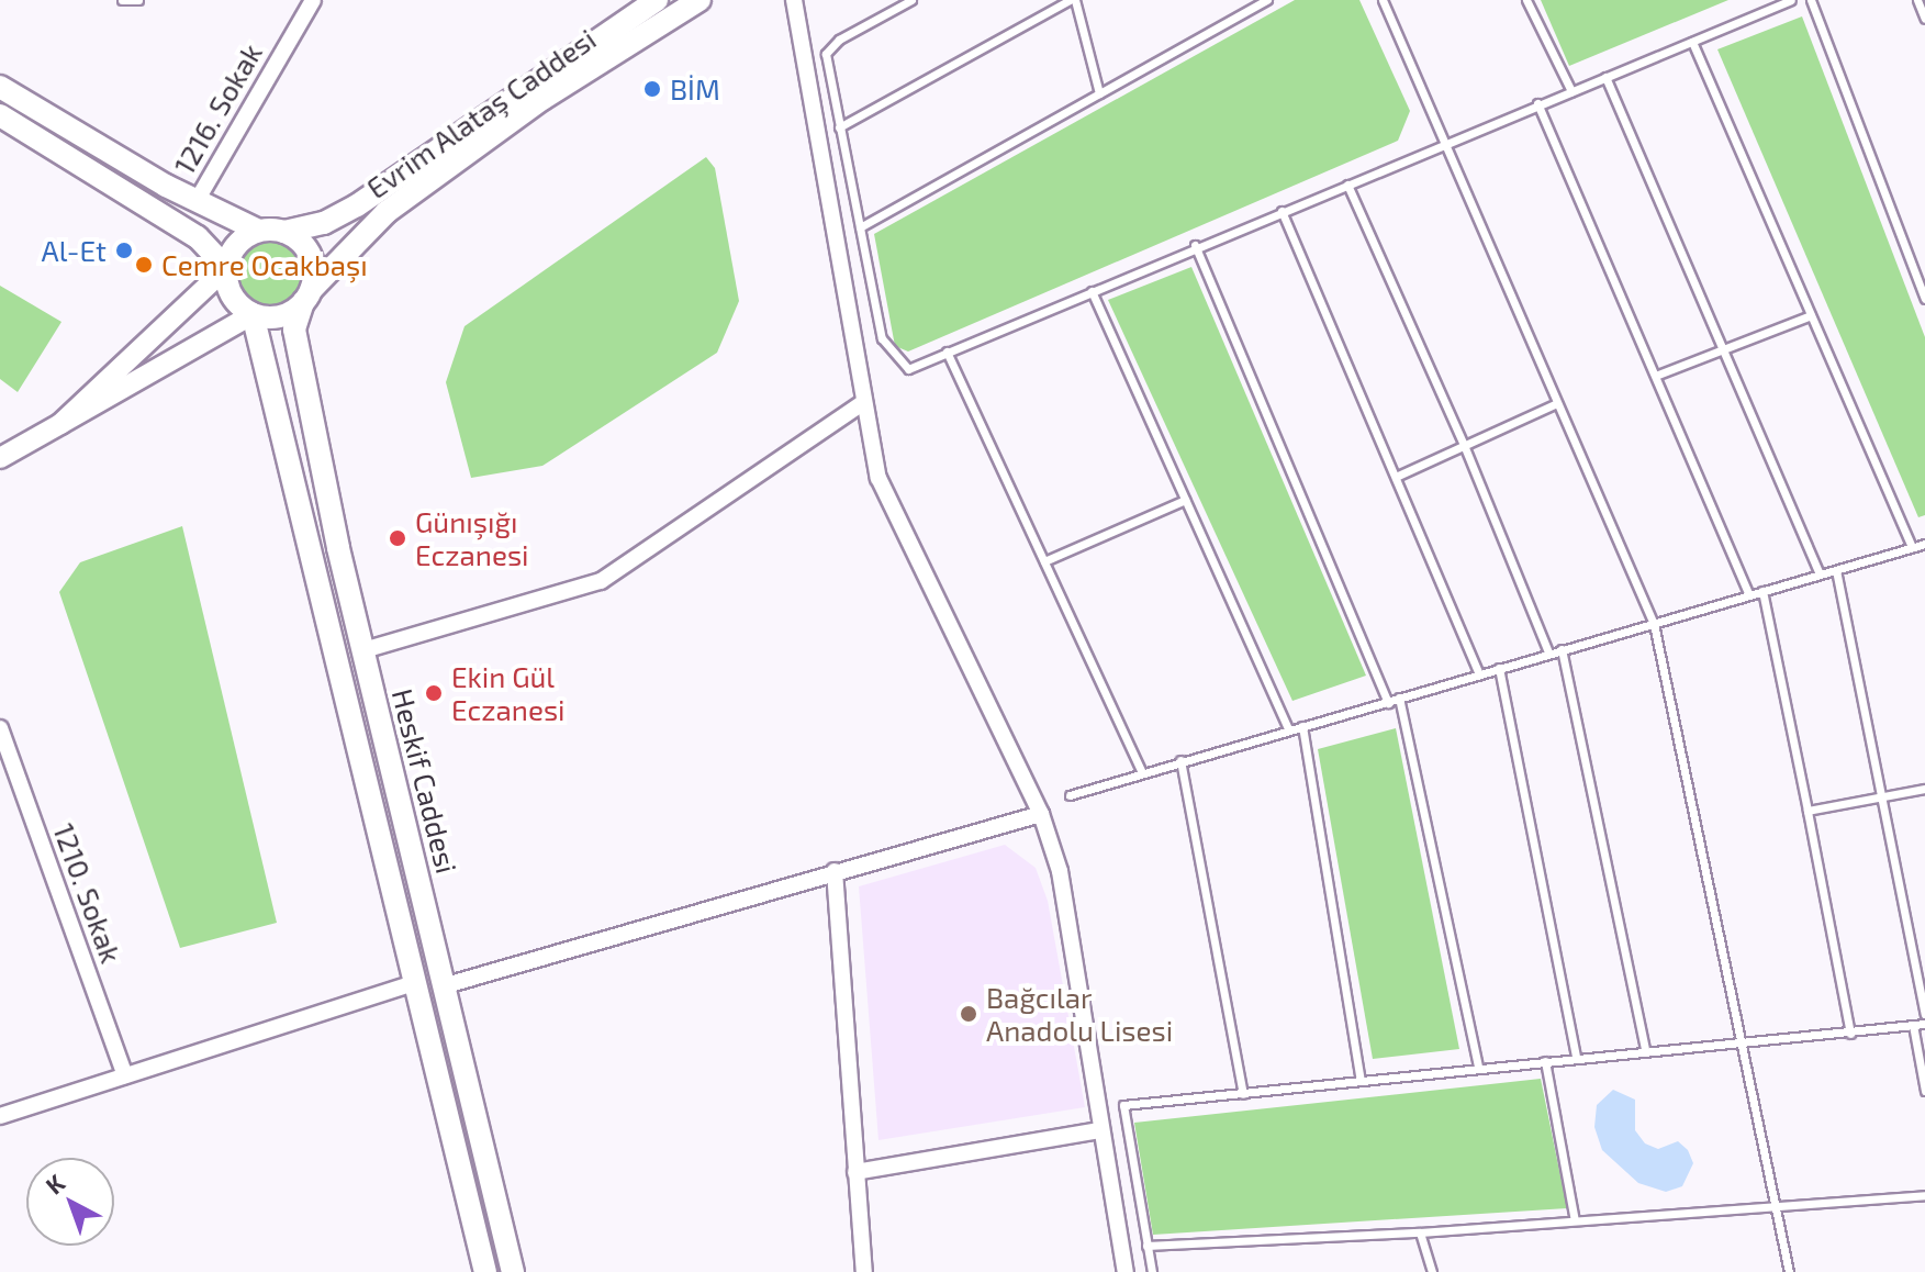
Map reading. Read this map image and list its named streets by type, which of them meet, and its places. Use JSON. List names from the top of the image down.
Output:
{
  "streets": {
    "main road": ["Evrim Alataş Caddesi", "Heskif Caddesi"],
    "street": ["1216. Sokak", "1210. Sokak"]
  },
  "crossings": [
    ["Evrim Alataş Caddesi", "Heskif Caddesi"]
  ],
  "places": [
    "BİM",
    "Al-Et",
    "Cemre Ocakbaşı",
    "Günışığı Eczanesi",
    "Ekin Gül Eczanesi",
    "Bağcılar Anadolu Lisesi"
  ],
  "north": "top left"
}
